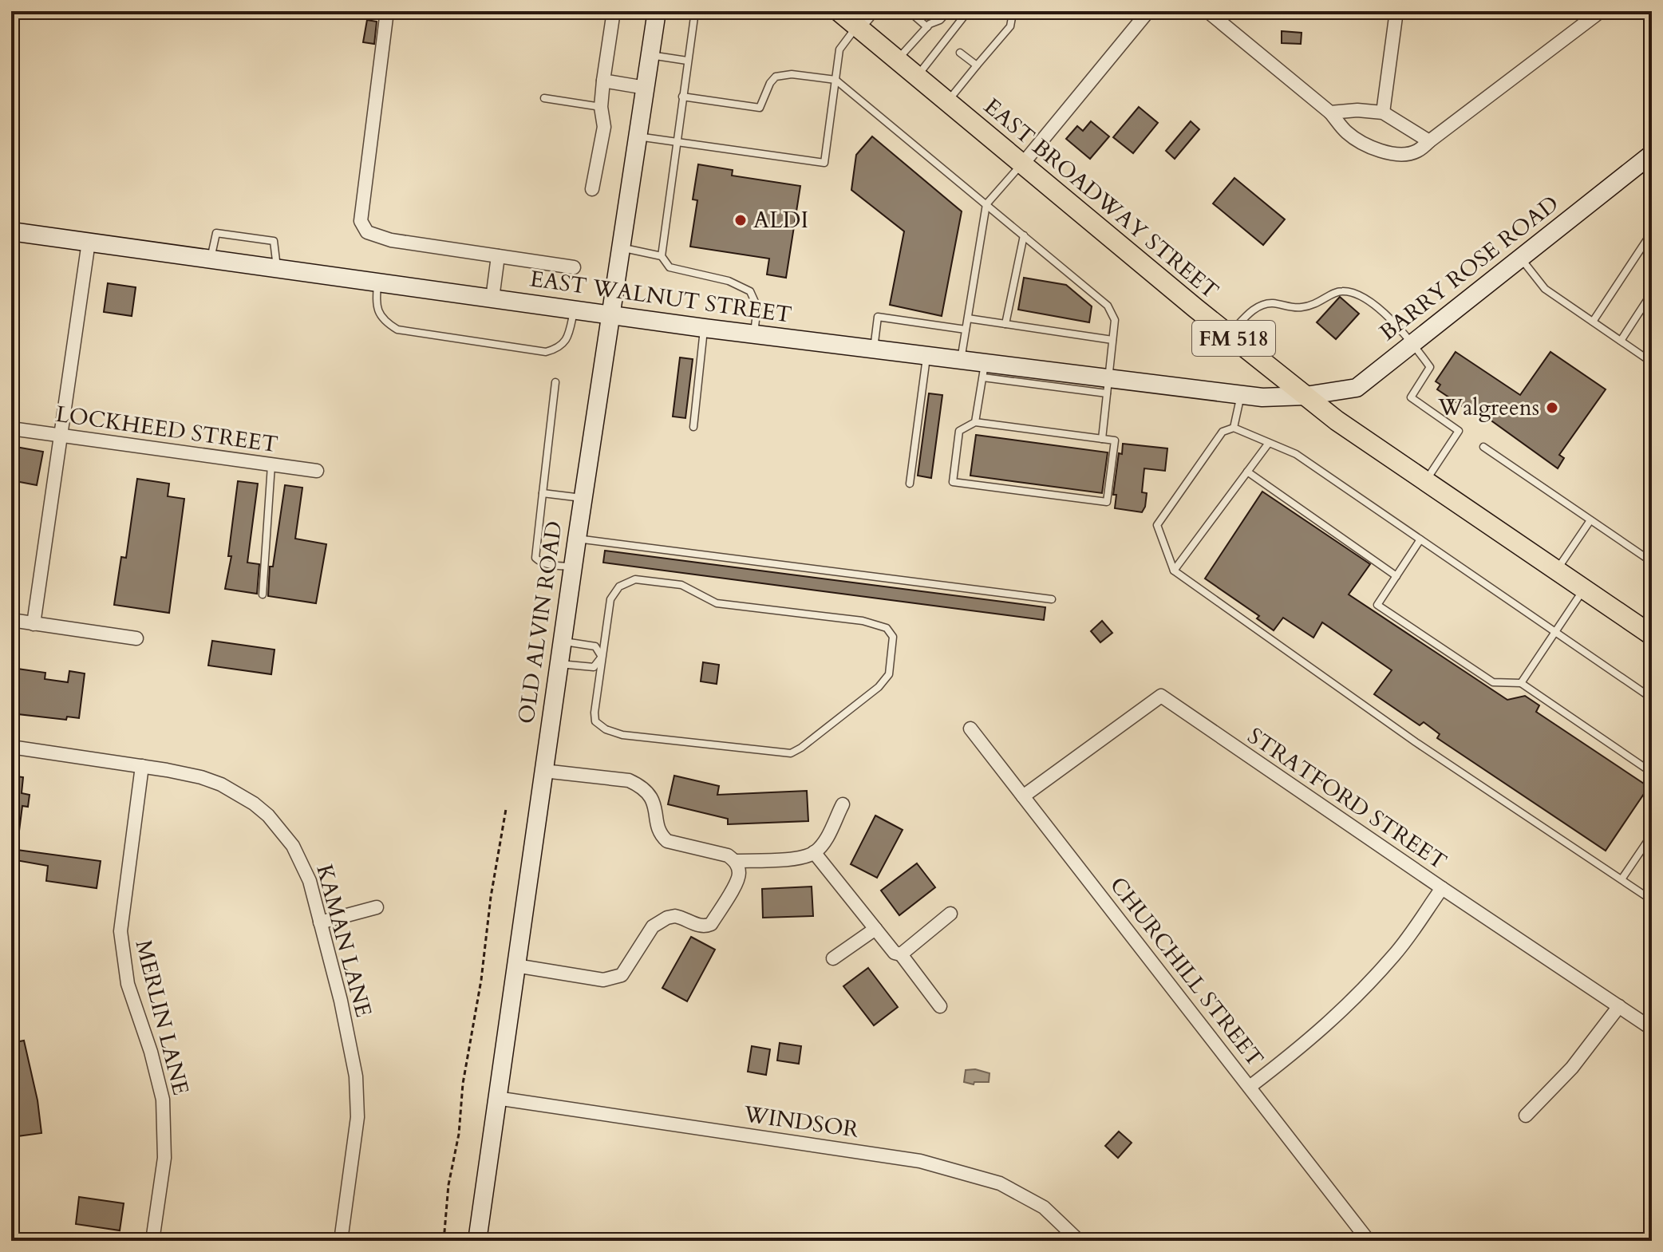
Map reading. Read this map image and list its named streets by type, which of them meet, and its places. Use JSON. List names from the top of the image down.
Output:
{
  "streets": {
    "main road": ["EAST BROADWAY STREET", "FM 518"],
    "street": [
      "BARRY ROSE ROAD",
      "EAST WALNUT STREET",
      "LOCKHEED STREET",
      "OLD ALVIN ROAD",
      "STRATFORD STREET",
      "KAMAN LANE",
      "CHURCHILL STREET",
      "MERLIN LANE",
      "WINDSOR"
    ]
  },
  "crossings": [
    ["EAST BROADWAY STREET", "BARRY ROSE ROAD"],
    ["EAST BROADWAY STREET", "EAST WALNUT STREET"],
    ["BARRY ROSE ROAD", "EAST WALNUT STREET"],
    ["EAST WALNUT STREET", "OLD ALVIN ROAD"],
    ["OLD ALVIN ROAD", "WINDSOR"],
    ["STRATFORD STREET", "CHURCHILL STREET"],
    ["KAMAN LANE", "MERLIN LANE"]
  ],
  "places": ["ALDI", "Walgreens"]
}
